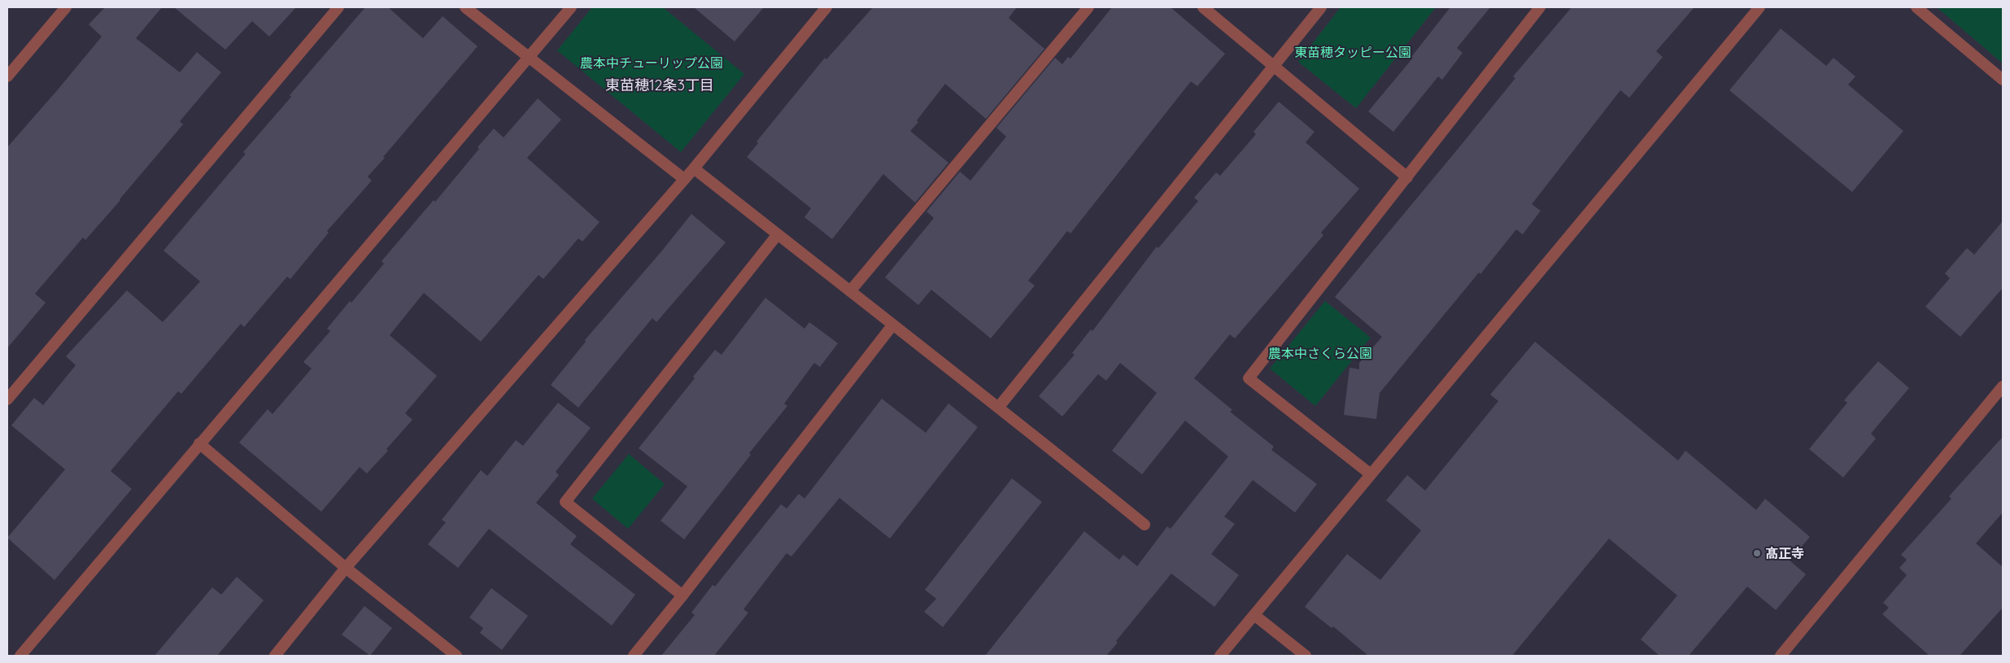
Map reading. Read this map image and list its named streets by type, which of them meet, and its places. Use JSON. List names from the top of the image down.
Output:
{
  "districts": ["東苗穂12条3丁目"],
  "parks": ["東苗穂タッピー公園", "農本中チューリップ公園", "農本中さくら公園"],
  "places": ["髙正寺"]
}
